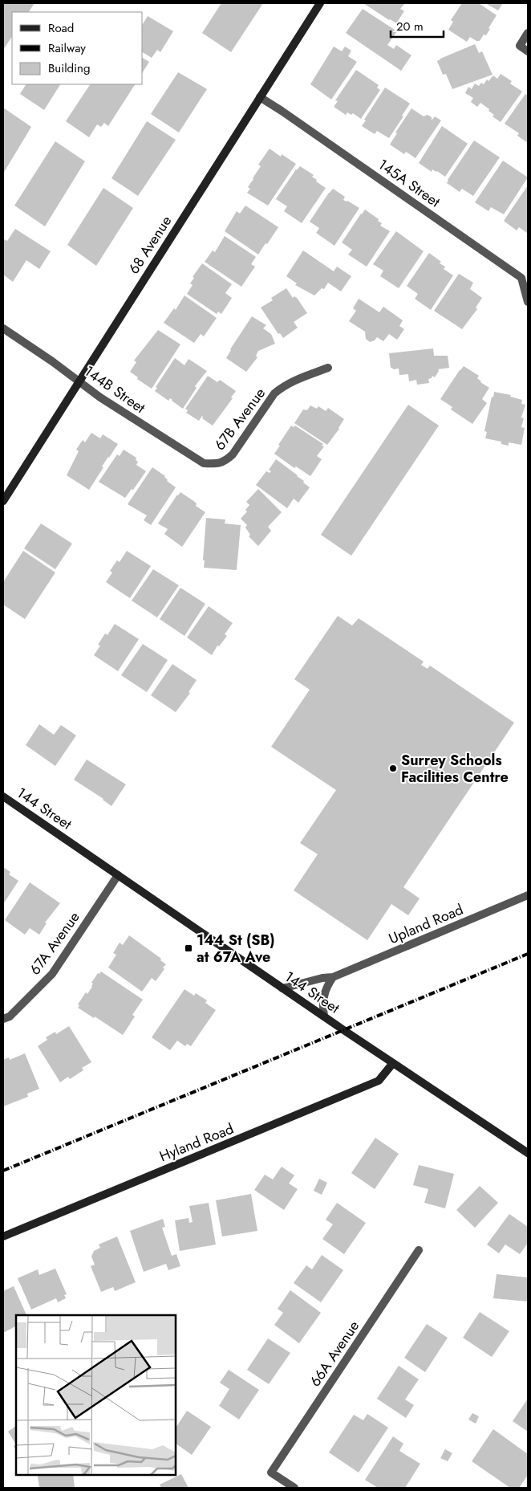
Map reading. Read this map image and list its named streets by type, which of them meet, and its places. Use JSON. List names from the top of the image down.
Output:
{
  "streets": {
    "street": [
      "145A Street",
      "68 Avenue",
      "144B Street",
      "67B Avenue",
      "144 Street",
      "Upland Road",
      "67A Avenue",
      "Hyland Road",
      "66A Avenue"
    ]
  },
  "crossings": [
    ["145A Street", "68 Avenue"],
    ["68 Avenue", "144B Street"],
    ["144B Street", "67B Avenue"],
    ["144 Street", "Upland Road"],
    ["144 Street", "67A Avenue"],
    ["144 Street", "Hyland Road"]
  ],
  "places": {
    "other": ["Surrey Schools Facilities Centre"],
    "transit": ["144 St (SB) at 67A Ave"]
  },
  "legend": ["Road", "Railway", "Building"],
  "scale_bar": "20 m"
}
